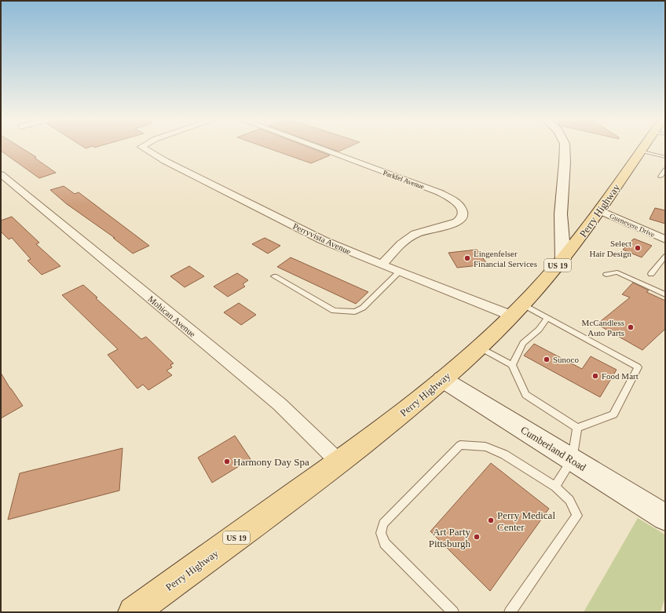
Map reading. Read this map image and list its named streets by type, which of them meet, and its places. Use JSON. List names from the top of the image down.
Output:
{
  "streets": {
    "main road": ["Perry Highway", "US 19"],
    "street": [
      "Parkfel Avenue",
      "Guenevere Drive",
      "Perryvista Avenue",
      "Mohican Avenue",
      "Cumberland Road"
    ]
  },
  "crossings": [
    ["Parkfel Avenue", "Perryvista Avenue"],
    ["Perry Highway", "Guenevere Drive"],
    ["Perry Highway", "Perryvista Avenue"],
    ["Perry Highway", "Mohican Avenue"],
    ["Perry Highway", "Cumberland Road"]
  ],
  "places": [
    "Select Hair Design",
    "Lingenfelser Financial Services",
    "McCandless Auto Parts",
    "Sunoco",
    "Food Mart",
    "Harmony Day Spa",
    "Perry Medical Center",
    "Art Party Pittsburgh"
  ]
}
